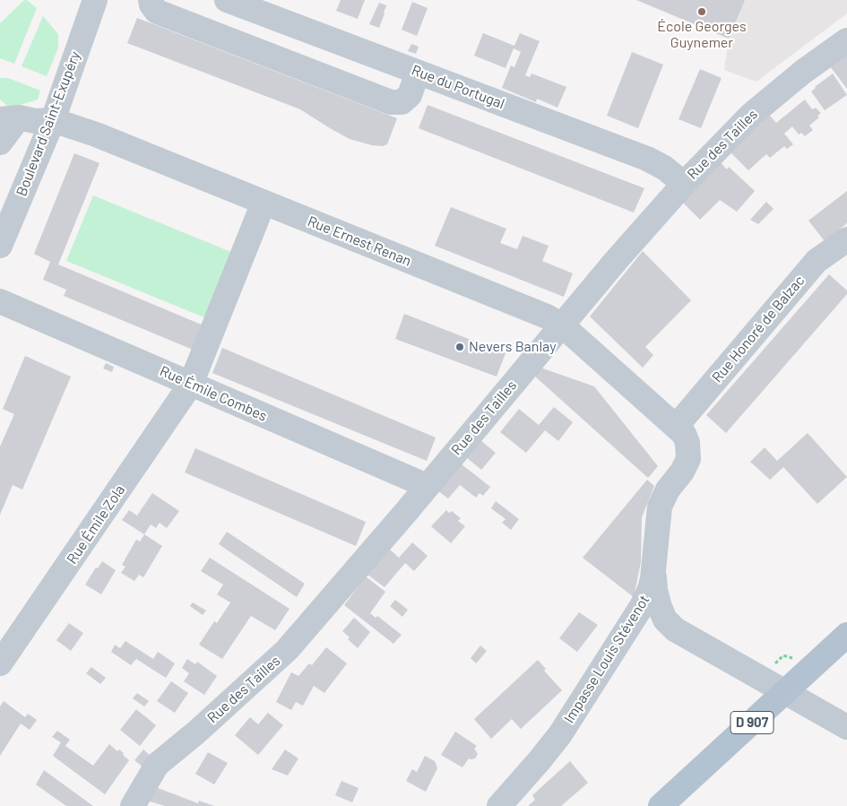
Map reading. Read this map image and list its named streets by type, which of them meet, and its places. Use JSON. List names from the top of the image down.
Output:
{
  "streets": {
    "main road": ["D 907"],
    "street": [
      "Rue du Portugal",
      "Boulevard Saint-Exupéry",
      "Rue des Tailles",
      "Rue Ernest Renan",
      "Rue Honoré de Balzac",
      "Rue Émile Combes",
      "Rue Émile Zola",
      "Impasse Louis Stévenot"
    ]
  },
  "crossings": [
    ["Rue du Portugal", "Rue des Tailles"],
    ["Boulevard Saint-Exupéry", "Rue Ernest Renan"],
    ["Rue des Tailles", "Rue Ernest Renan"],
    ["Rue des Tailles", "Rue Émile Combes"],
    ["Rue Ernest Renan", "Rue Honoré de Balzac"],
    ["Rue Ernest Renan", "Rue Émile Zola"],
    ["Rue Ernest Renan", "Impasse Louis Stévenot"],
    ["Rue Honoré de Balzac", "Impasse Louis Stévenot"],
    ["Rue Émile Combes", "Rue Émile Zola"]
  ],
  "places": ["École Georges Guynemer", "Nevers Banlay"]
}
